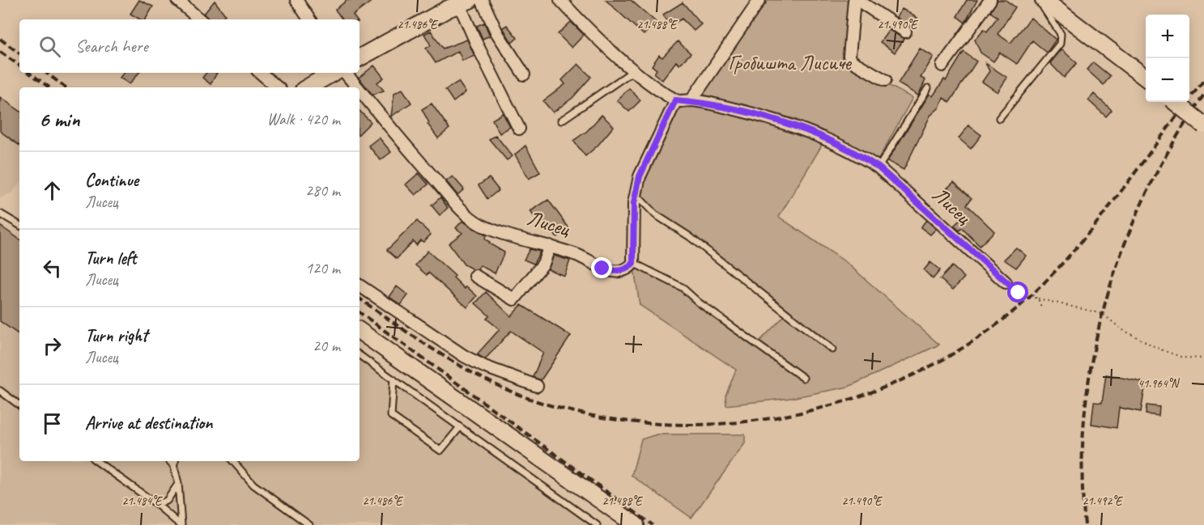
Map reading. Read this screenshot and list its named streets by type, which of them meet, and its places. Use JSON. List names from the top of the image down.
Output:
{
  "streets": {
    "street": ["Лисец"]
  },
  "parks": ["Гробишта Лисиче"],
  "page": {
    "map_buttons": ["+", "−"],
    "search": "Search here",
    "heading": ["6 min", "Walk · 420 m"],
    "list": [
      ["Continue", "Лисец", "280 m"],
      ["Turn left", "Лисец", "120 m"],
      ["Turn right", "Лисец", "20 m"],
      "Arrive at destination"
    ]
  },
  "coordinates": [
    "21.486°E",
    "21.488°E",
    "21.490°E",
    "41.964°N",
    "21.484°E",
    "21.492°E"
  ]
}
